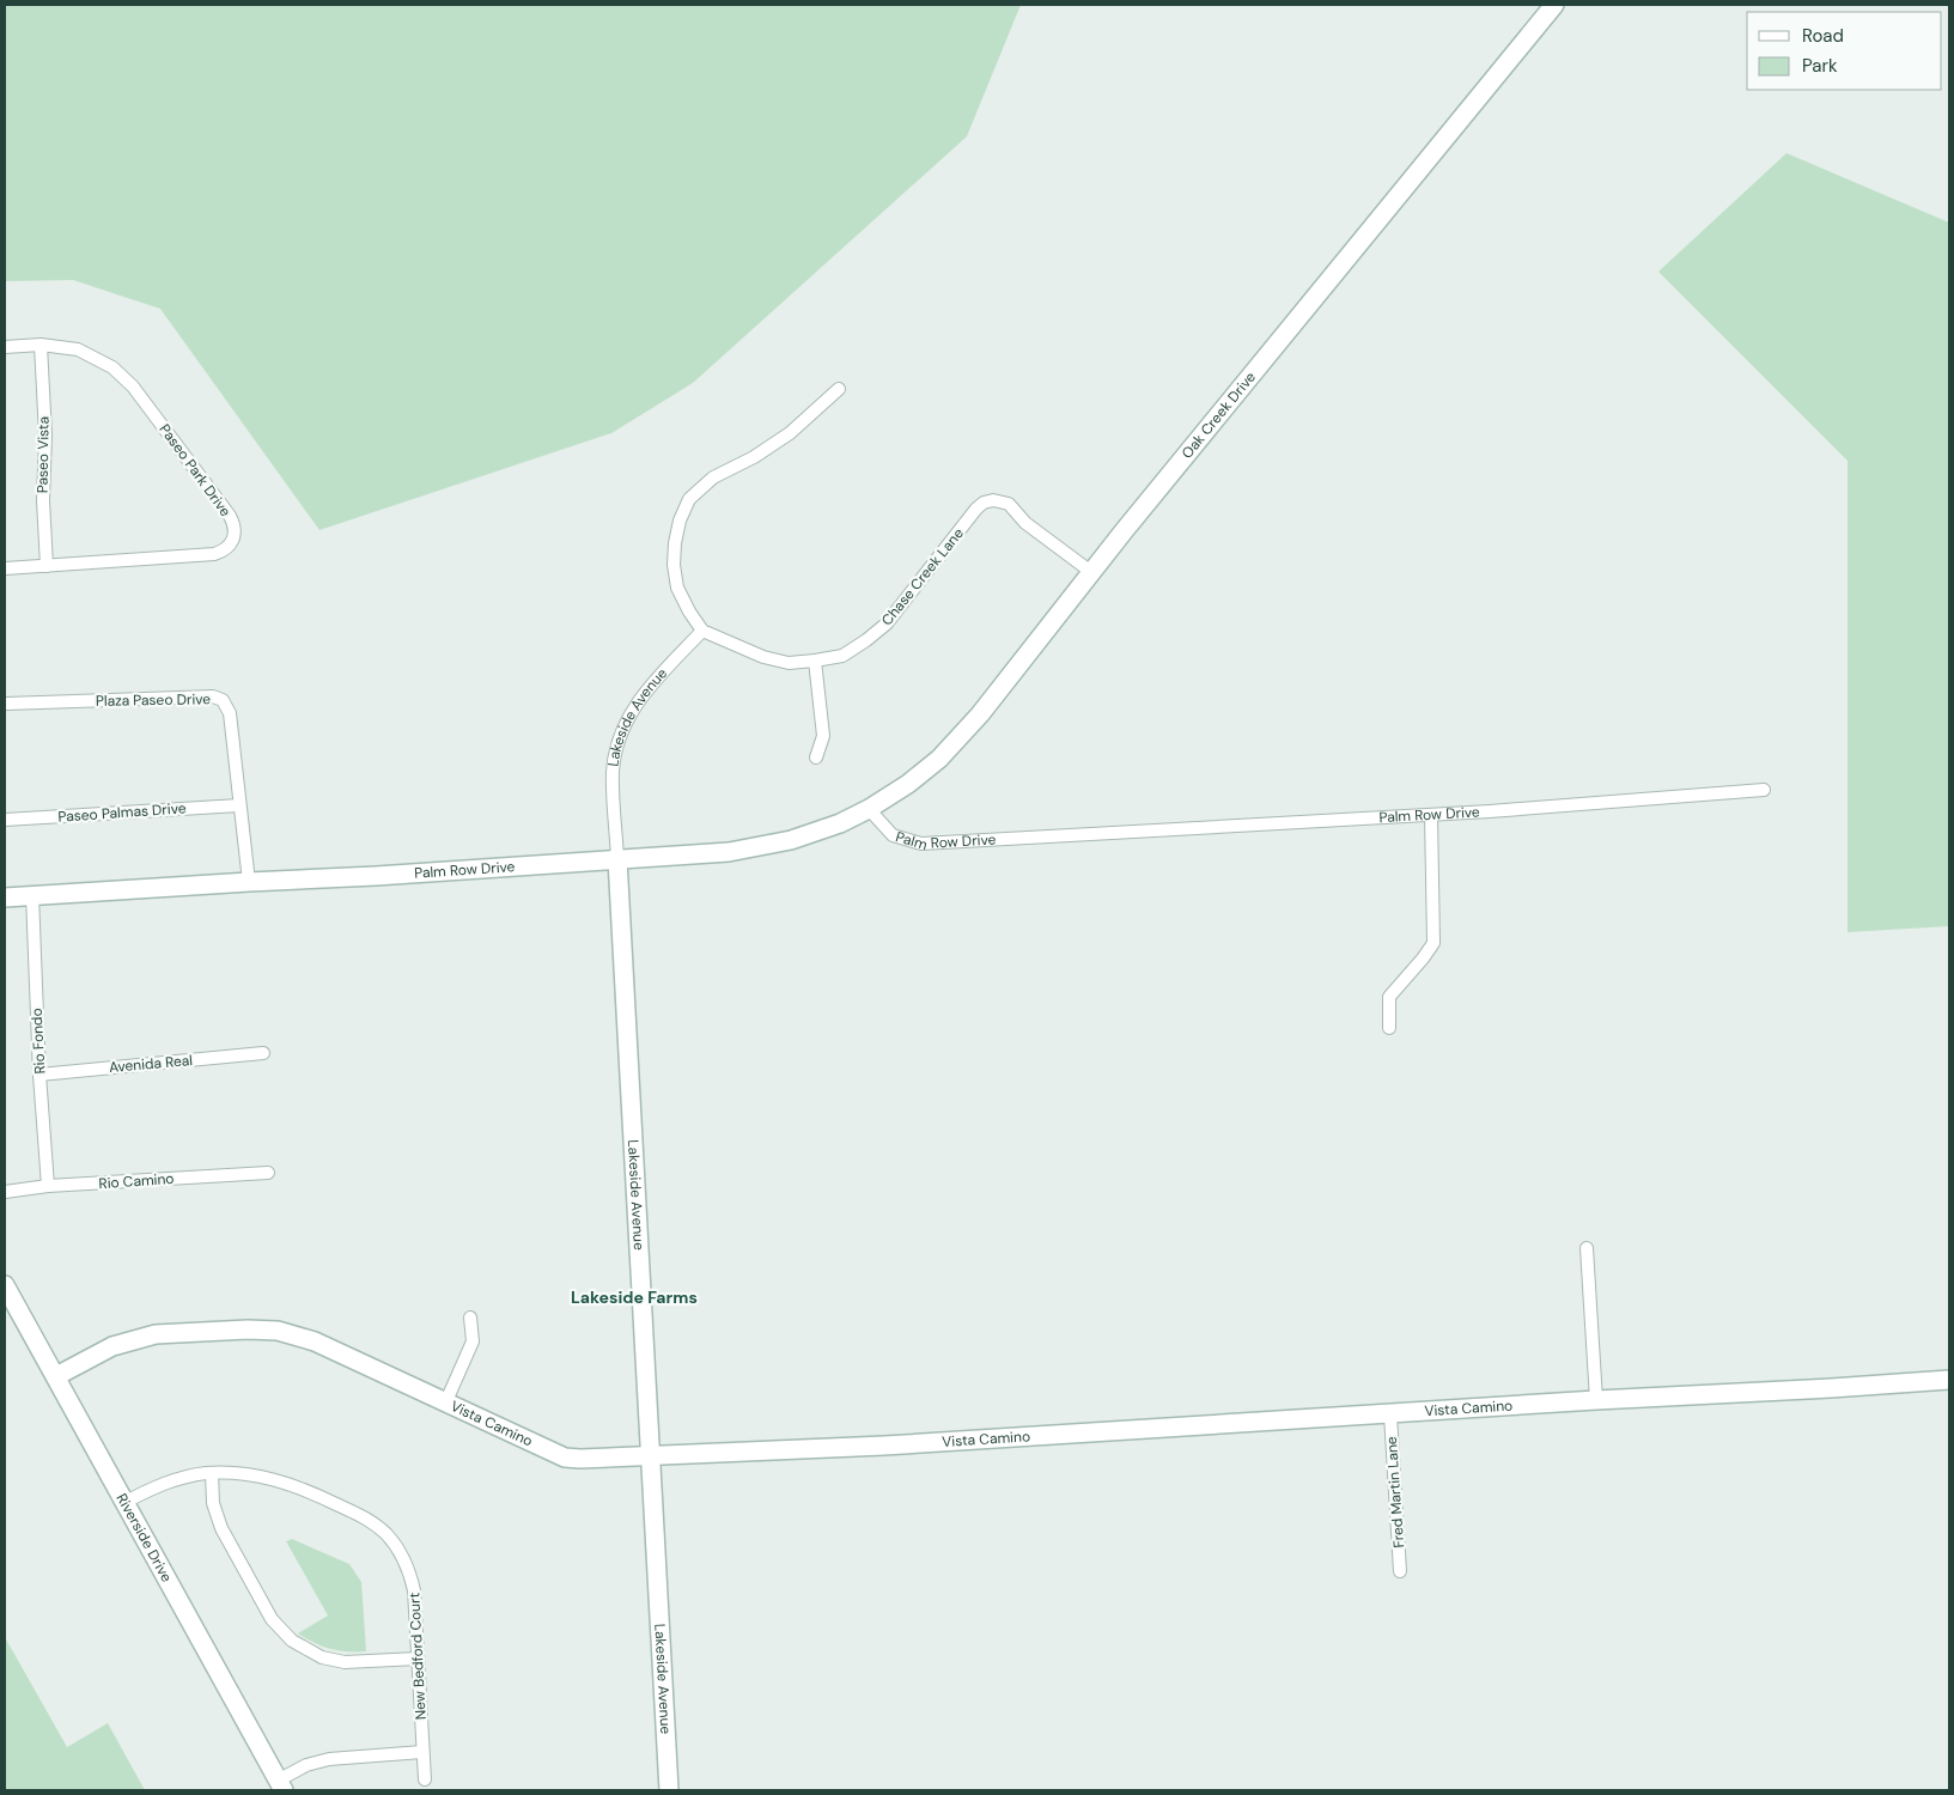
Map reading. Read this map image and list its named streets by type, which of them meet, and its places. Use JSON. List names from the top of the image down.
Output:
{
  "streets": {
    "street": [
      "Oak Creek Drive",
      "Paseo Vista",
      "Paseo Park Drive",
      "Chase Creek Lane",
      "Plaza Paseo Drive",
      "Lakeside Avenue",
      "Paseo Palmas Drive",
      "Palm Row Drive",
      "Rio Fondo",
      "Avenida Real",
      "Rio Camino",
      "Vista Camino",
      "Fred Martin Lane",
      "Riverside Drive",
      "New Bedford Court"
    ]
  },
  "crossings": [
    ["Oak Creek Drive", "Chase Creek Lane"],
    ["Oak Creek Drive", "Palm Row Drive"],
    ["Paseo Vista", "Paseo Park Drive"],
    ["Chase Creek Lane", "Lakeside Avenue"],
    ["Plaza Paseo Drive", "Paseo Palmas Drive"],
    ["Plaza Paseo Drive", "Palm Row Drive"],
    ["Lakeside Avenue", "Palm Row Drive"],
    ["Lakeside Avenue", "Vista Camino"],
    ["Palm Row Drive", "Rio Fondo"],
    ["Rio Fondo", "Avenida Real"],
    ["Rio Fondo", "Rio Camino"],
    ["Vista Camino", "Fred Martin Lane"],
    ["Vista Camino", "Riverside Drive"],
    ["Riverside Drive", "New Bedford Court"]
  ],
  "districts": ["Lakeside Farms"],
  "legend": ["Road", "Park"]
}
